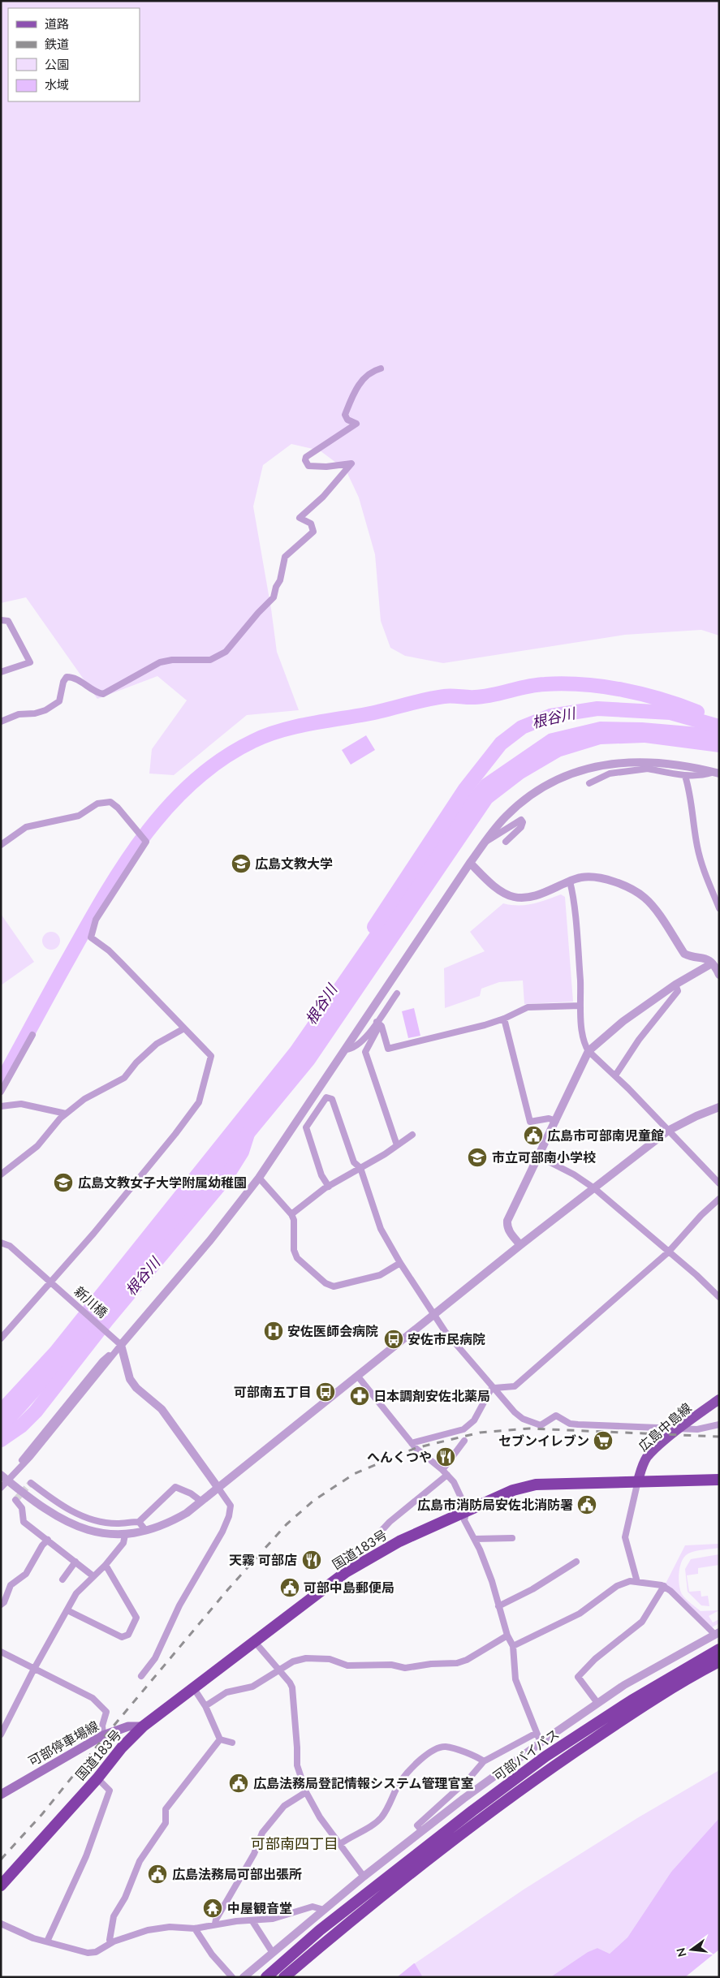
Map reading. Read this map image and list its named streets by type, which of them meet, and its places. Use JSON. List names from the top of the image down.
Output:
{
  "streets": {
    "highway": ["国道183号", "可部バイパス"],
    "main road": ["広島中島線", "可部停車場線"],
    "street": ["新川橋"]
  },
  "crossings": [
    ["広島中島線", "国道183号"],
    ["国道183号", "可部停車場線"]
  ],
  "districts": ["可部南四丁目"],
  "water": ["根谷川"],
  "places": {
    "school or university": ["広島文教大学", "市立可部南小学校", "広島文教女子大学附属幼稚園"],
    "public building": [
      "広島市可部南児童館",
      "広島市消防局安佐北消防署",
      "可部中島郵便局",
      "広島法務局登記情報システム管理官室",
      "広島法務局可部出張所"
    ],
    "hospital": ["安佐医師会病院"],
    "bus stop": ["安佐市民病院", "可部南五丁目"],
    "pharmacy": ["日本調剤安佐北薬局"],
    "supermarket": ["セブンイレブン"],
    "restaurant": ["へんくつや", "天霧 可部店"],
    "temple": ["中屋観音堂"]
  },
  "legend": [
    "道路",
    "鉄道",
    "公園",
    "水域"
  ],
  "north": "left"
}
